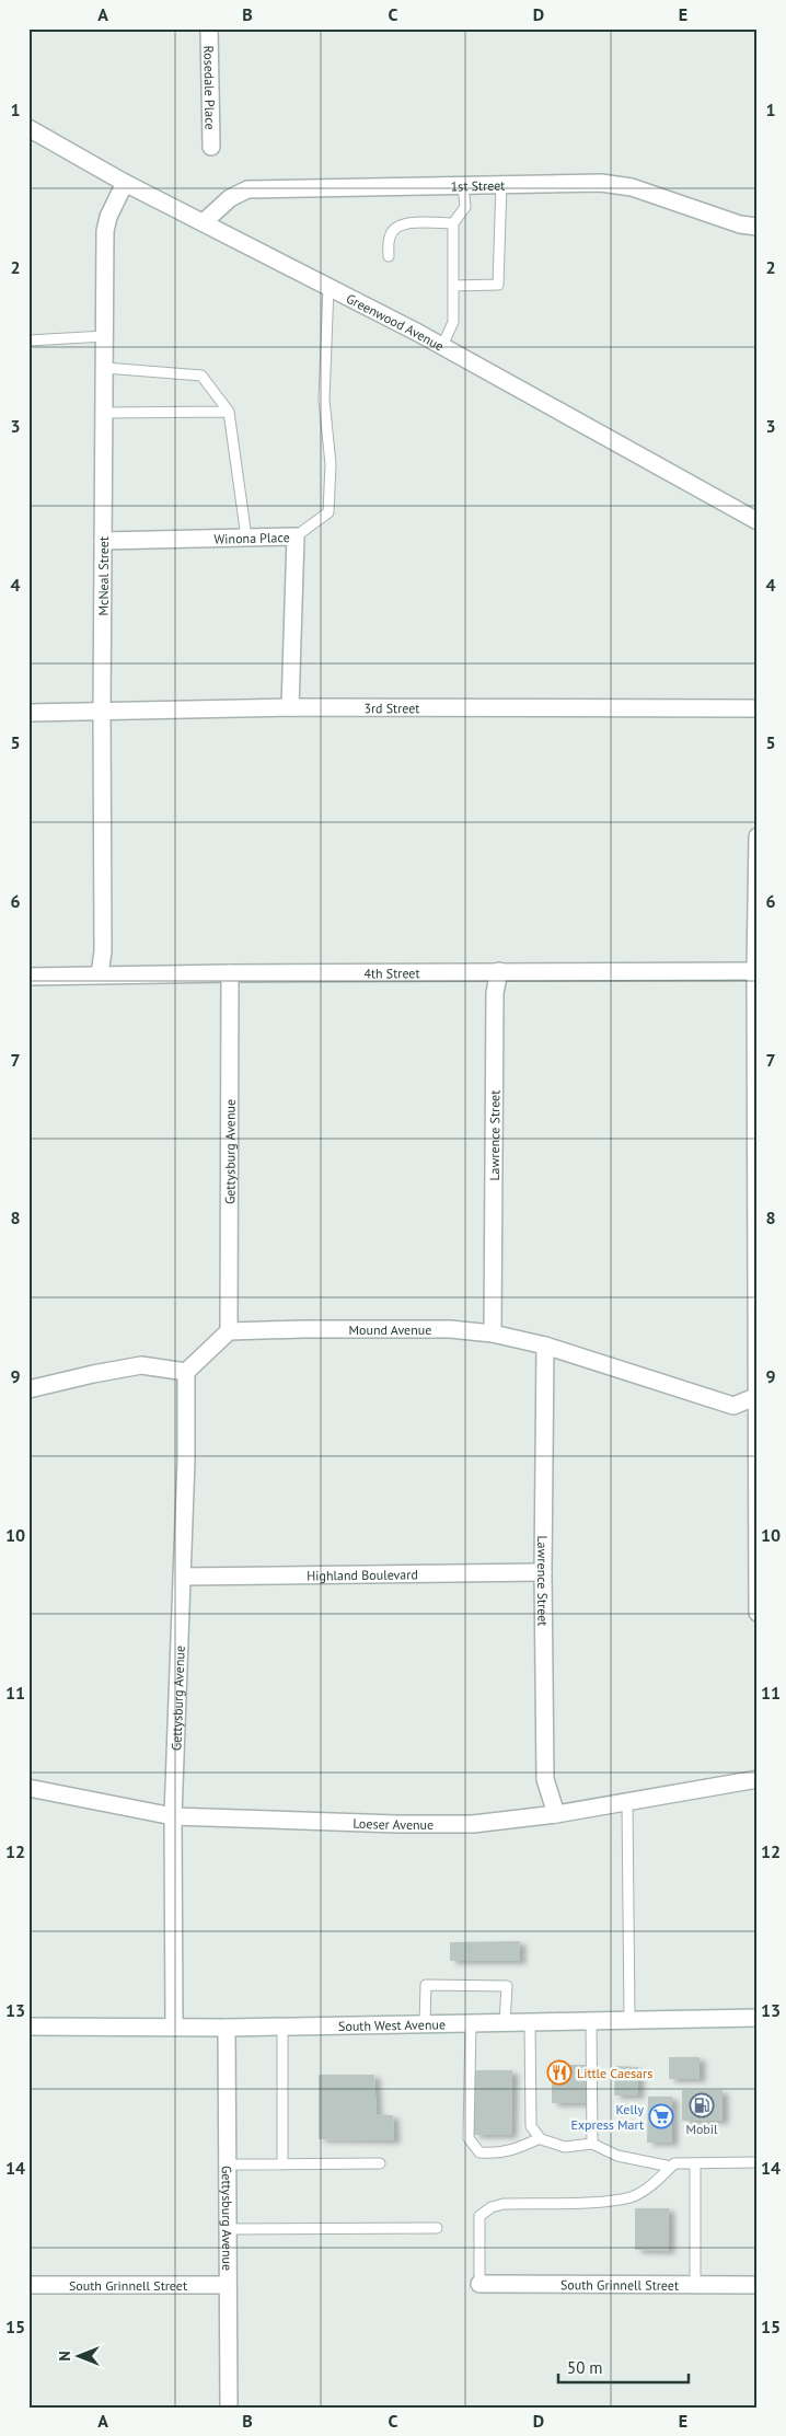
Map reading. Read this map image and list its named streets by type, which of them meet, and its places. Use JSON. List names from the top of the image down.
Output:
{
  "streets": {
    "street": [
      "Rosedale Place",
      "1st Street",
      "Greenwood Avenue",
      "Winona Place",
      "McNeal Street",
      "3rd Street",
      "4th Street",
      "Lawrence Street",
      "Gettysburg Avenue",
      "Mound Avenue",
      "Highland Boulevard",
      "Loeser Avenue",
      "South West Avenue",
      "South Grinnell Street"
    ]
  },
  "crossings": [
    ["1st Street", "Greenwood Avenue"],
    ["Greenwood Avenue", "McNeal Street"],
    ["Winona Place", "McNeal Street"],
    ["Winona Place", "3rd Street"],
    ["McNeal Street", "3rd Street"],
    ["McNeal Street", "4th Street"],
    ["4th Street", "Lawrence Street"],
    ["4th Street", "Gettysburg Avenue"],
    ["Lawrence Street", "Mound Avenue"],
    ["Lawrence Street", "Highland Boulevard"],
    ["Lawrence Street", "Loeser Avenue"],
    ["Gettysburg Avenue", "Mound Avenue"],
    ["Gettysburg Avenue", "Highland Boulevard"],
    ["Gettysburg Avenue", "Loeser Avenue"],
    ["Gettysburg Avenue", "South West Avenue"],
    ["Gettysburg Avenue", "South Grinnell Street"]
  ],
  "places": {
    "restaurant": ["Little Caesars"],
    "fuel station": ["Mobil"],
    "supermarket": ["Kelly Express Mart"]
  },
  "scale_bar": "50 m",
  "north": "left",
  "grid": {
    "columns": [
      "A",
      "B",
      "C",
      "D",
      "E"
    ],
    "rows": [
      "1",
      "2",
      "3",
      "4",
      "5",
      "6",
      "7",
      "8",
      "9",
      "10",
      "11",
      "12",
      "13",
      "14",
      "15"
    ]
  }
}
